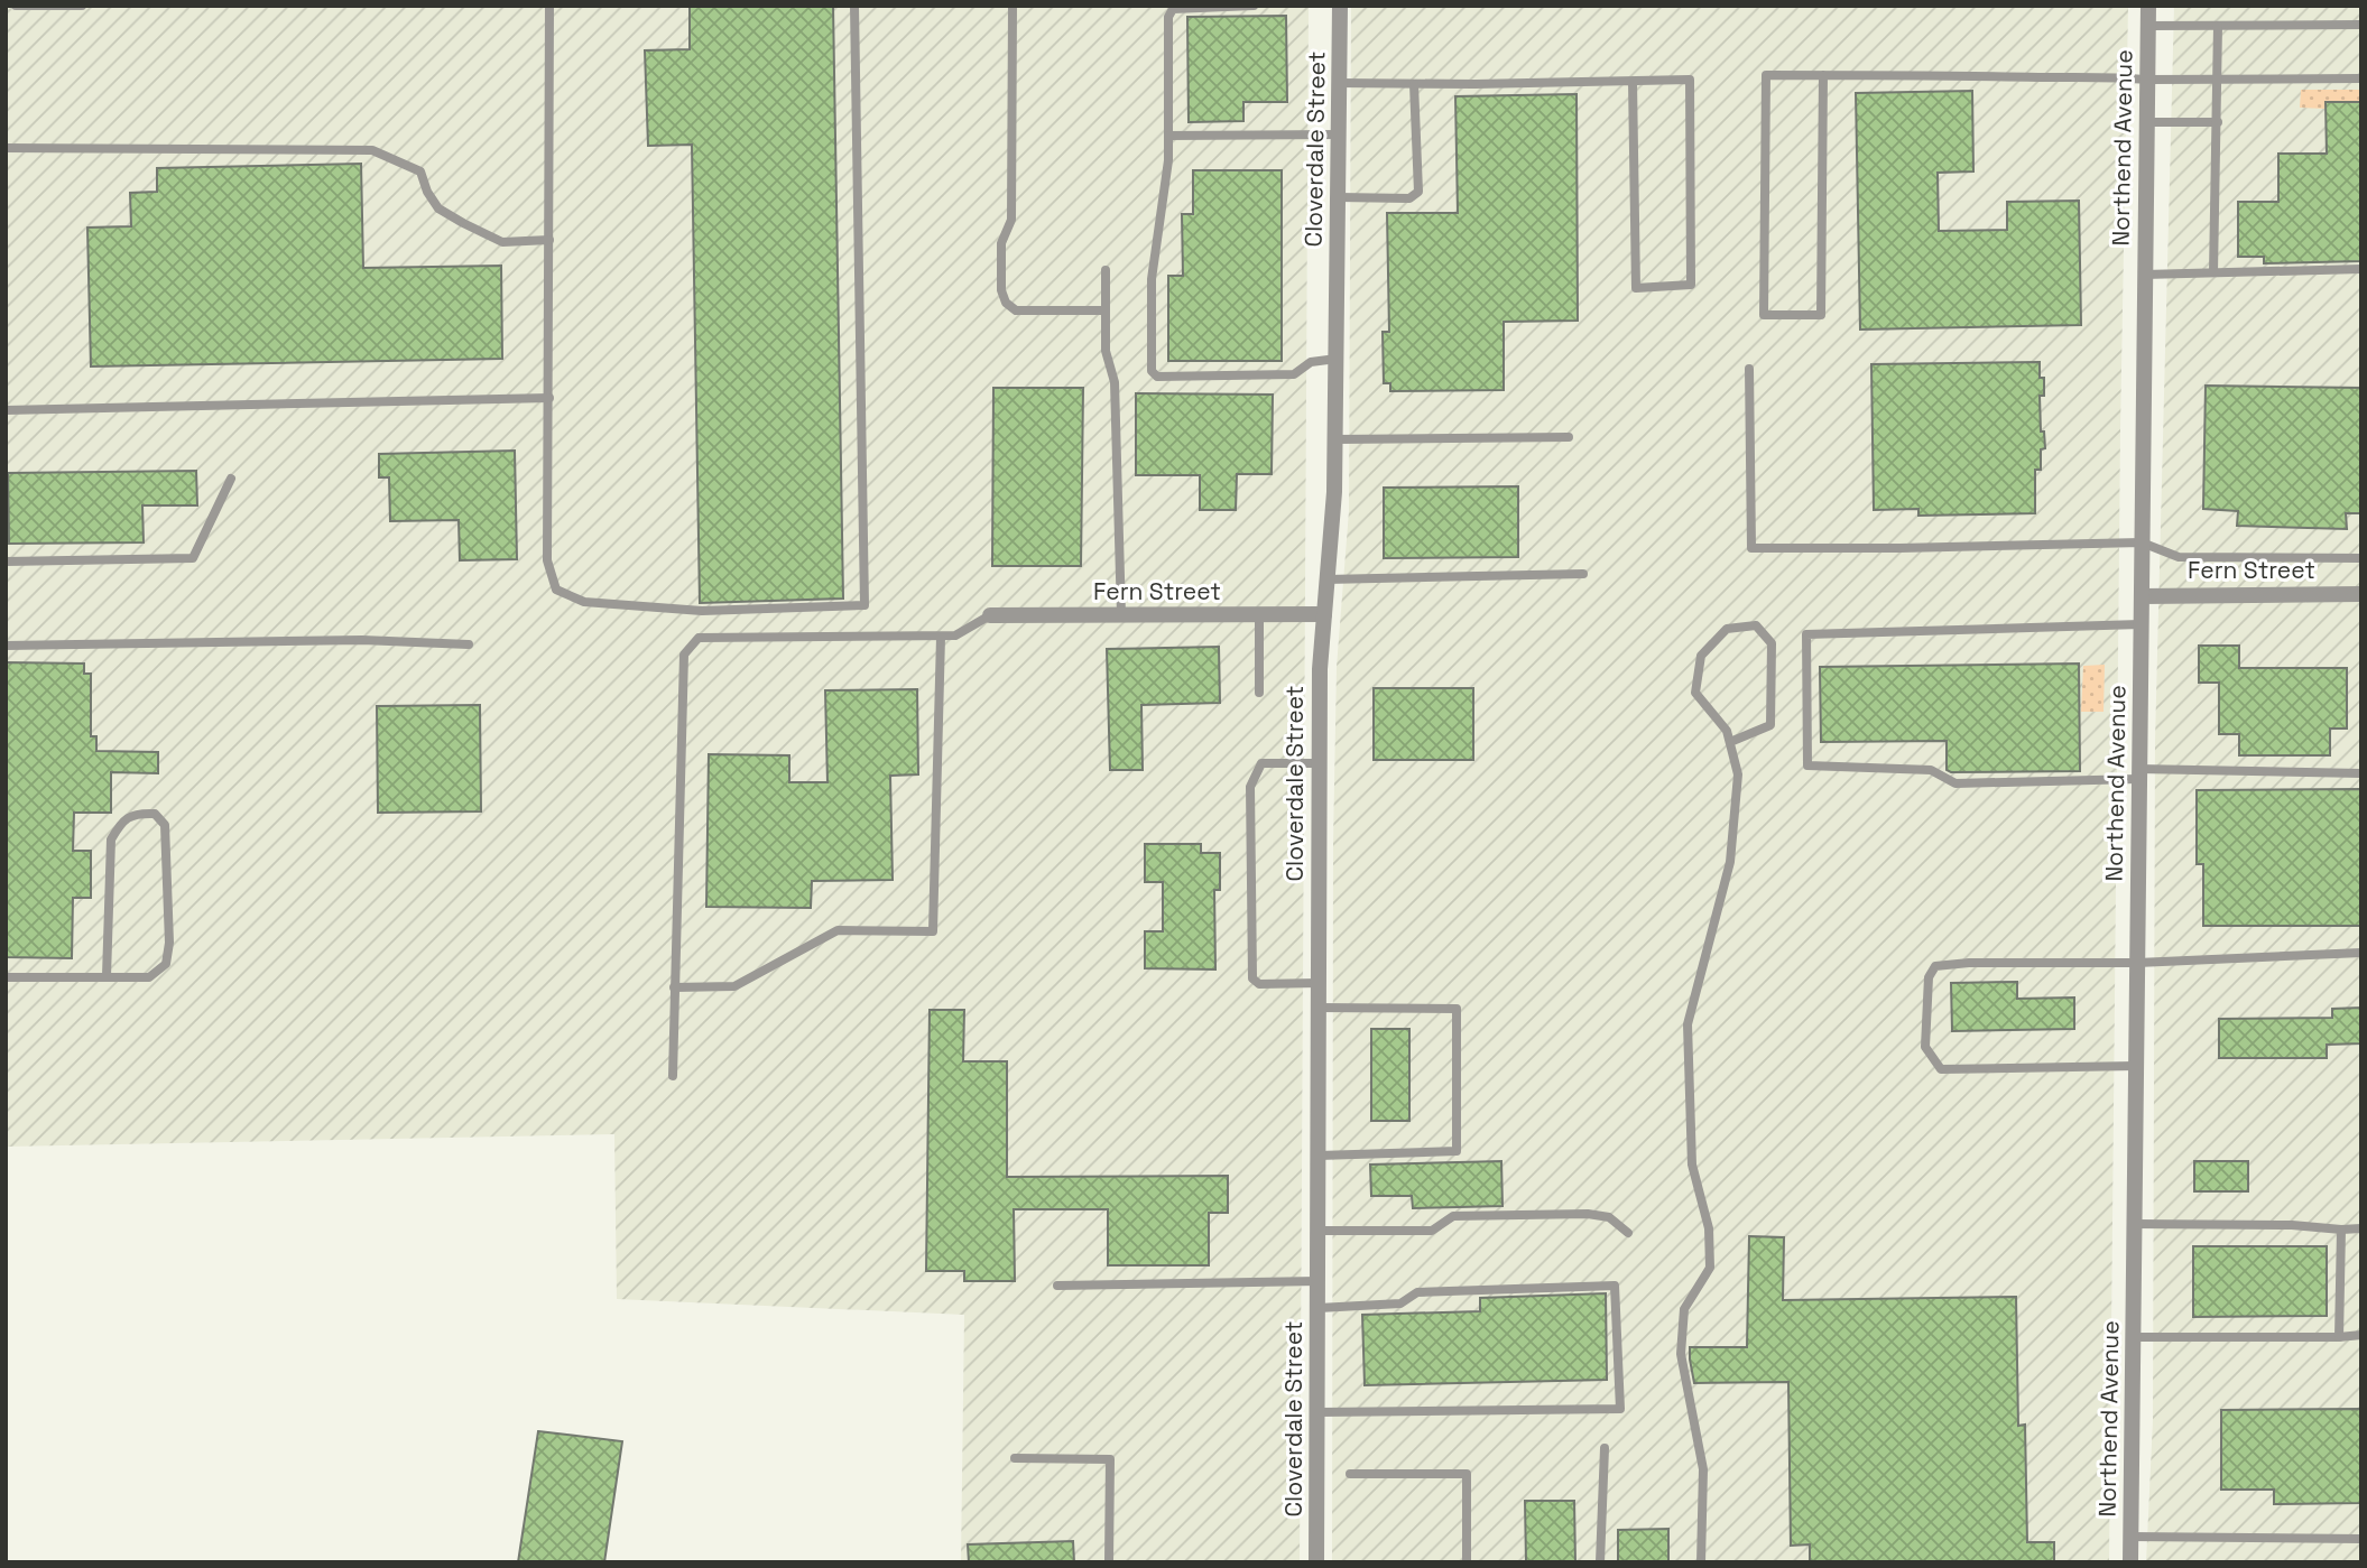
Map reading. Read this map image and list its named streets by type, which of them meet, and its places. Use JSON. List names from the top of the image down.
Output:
{
  "streets": {
    "street": ["Northend Avenue", "Cloverdale Street", "Fern Street"]
  },
  "crossings": [
    ["Northend Avenue", "Fern Street"],
    ["Cloverdale Street", "Fern Street"]
  ]
}
